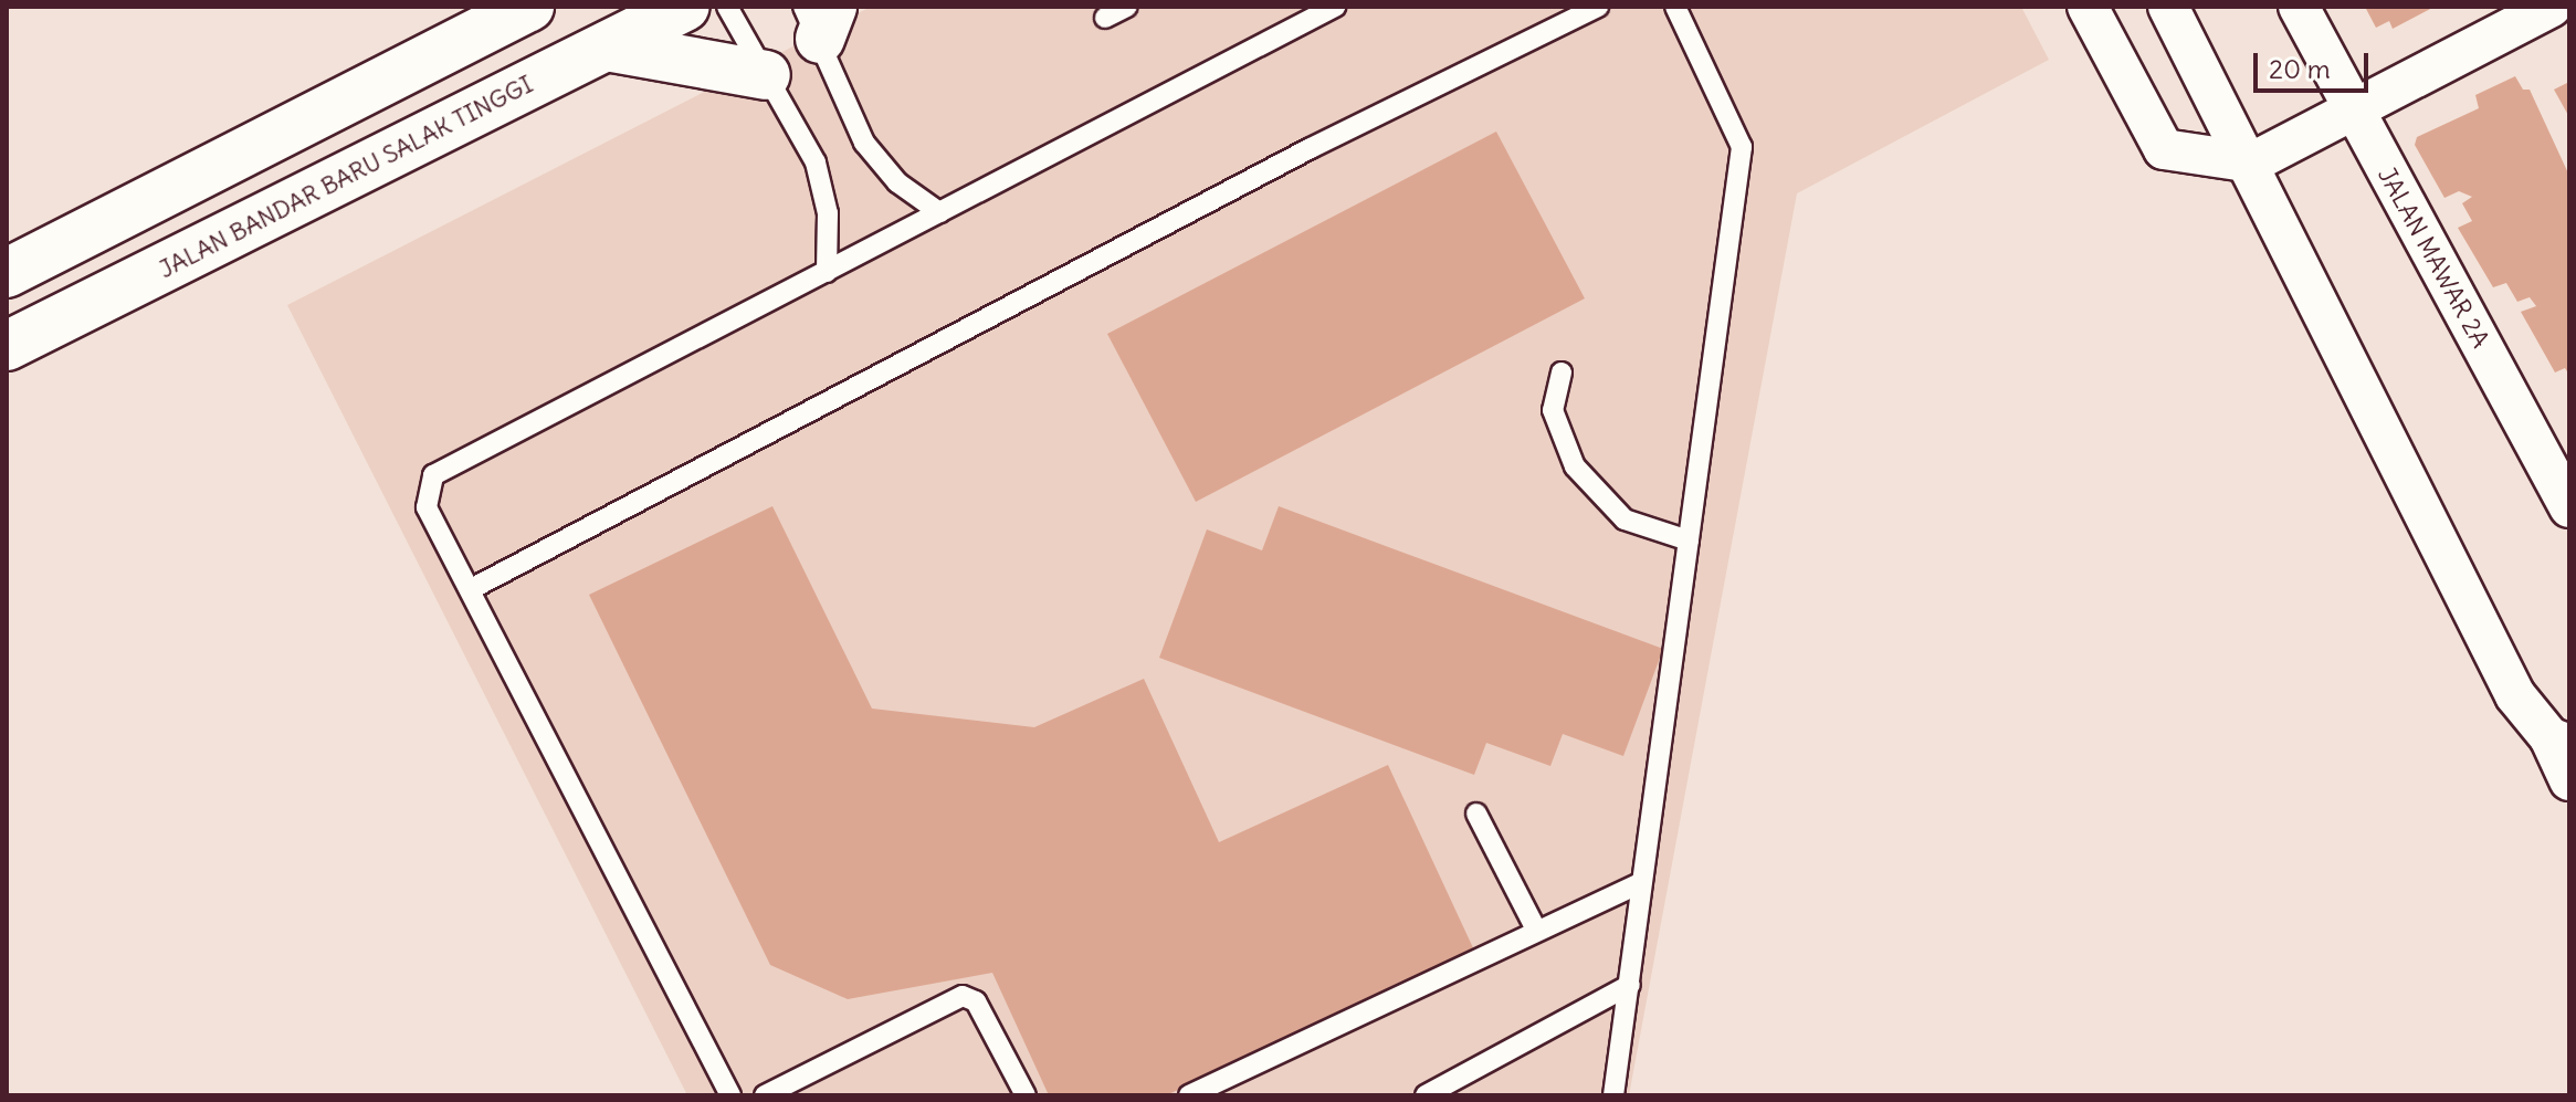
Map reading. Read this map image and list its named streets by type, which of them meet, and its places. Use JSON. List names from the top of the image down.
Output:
{
  "streets": {
    "main road": ["JALAN BANDAR BARU SALAK TINGGI"],
    "street": ["JALAN MAWAR 2A"]
  },
  "scale_bar": "20 m"
}
